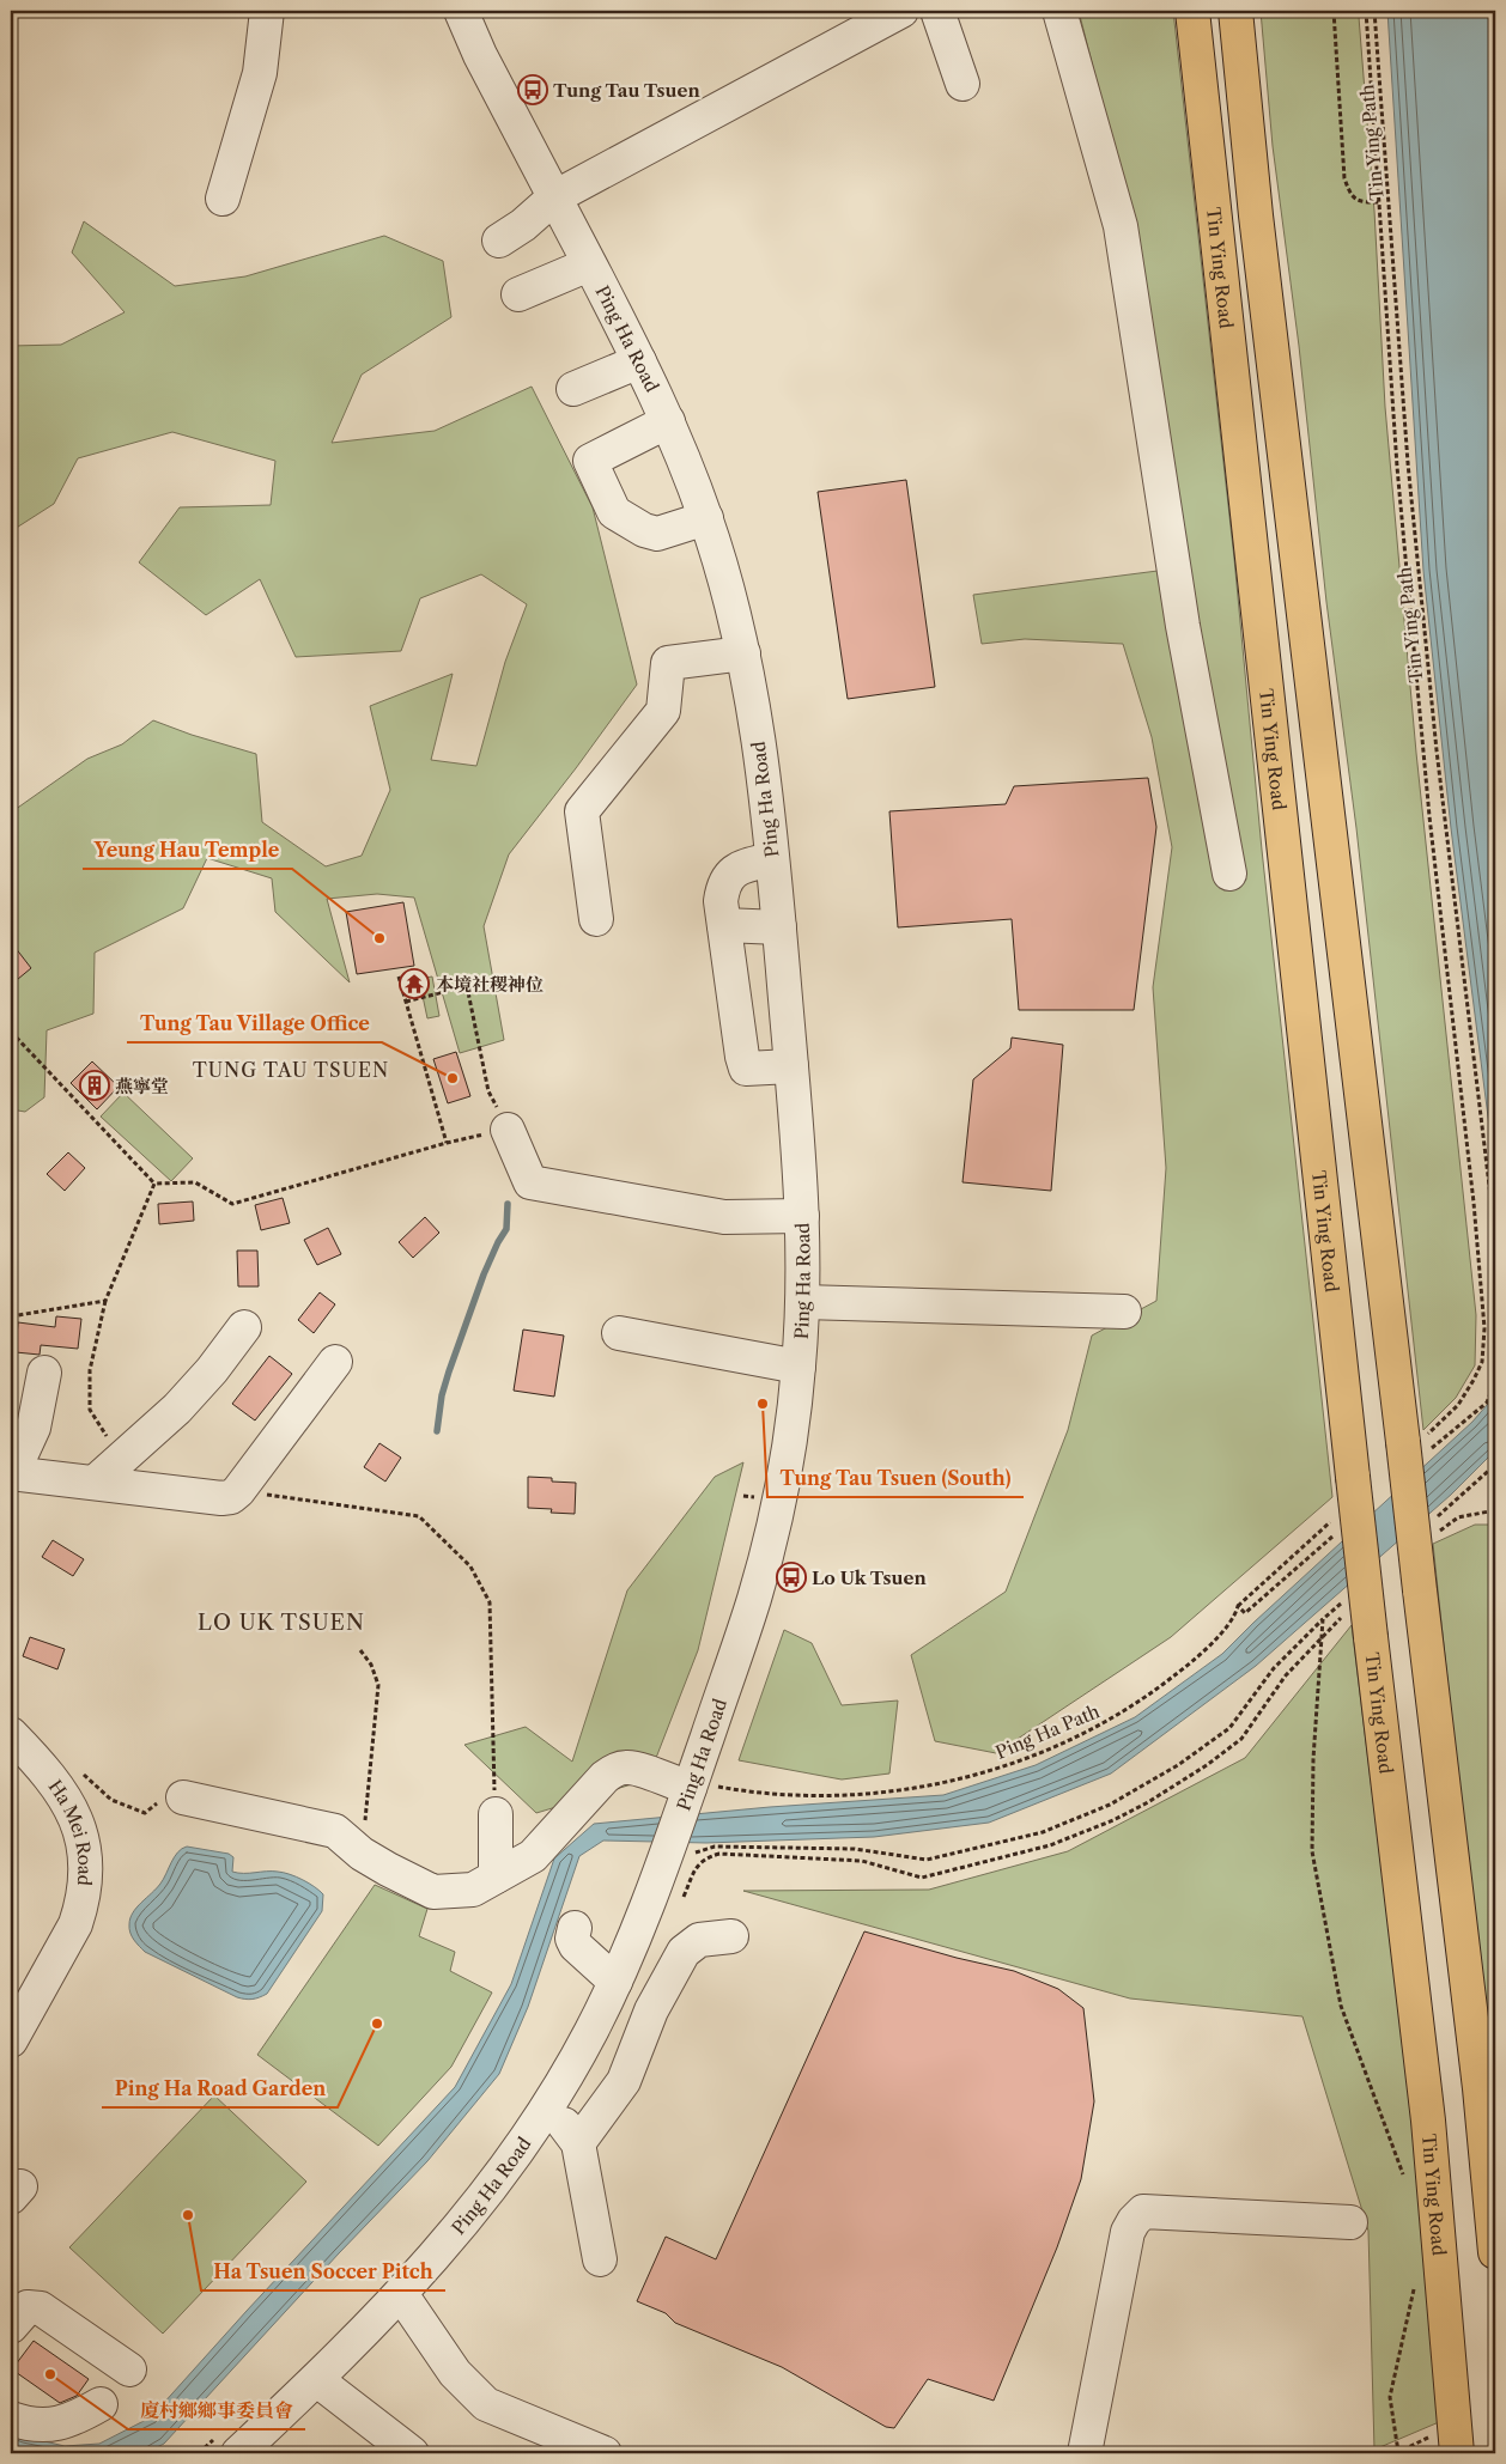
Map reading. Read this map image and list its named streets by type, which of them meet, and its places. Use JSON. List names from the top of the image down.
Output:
{
  "streets": {
    "main road": ["Tin Ying Road"],
    "street": ["Ping Ha Road", "Ha Mei Road"],
    "path": ["Tin Ying Path", "Ping Ha Path"]
  },
  "crossings": [
    ["Ping Ha Road", "Ping Ha Path"]
  ],
  "districts": ["TUNG TAU TSUEN", "LO UK TSUEN"],
  "places": {
    "bus stop": ["Tung Tau Tsuen", "Lo Uk Tsuen"],
    "other": [
      "Yeung Hau Temple",
      "Tung Tau Village Office",
      "Tung Tau Tsuen (South)",
      "Ping Ha Road Garden",
      "Ha Tsuen Soccer Pitch",
      "廈村鄉鄉事委員會"
    ],
    "temple": ["本境社稷神位"],
    "building": ["燕寧堂"]
  }
}
